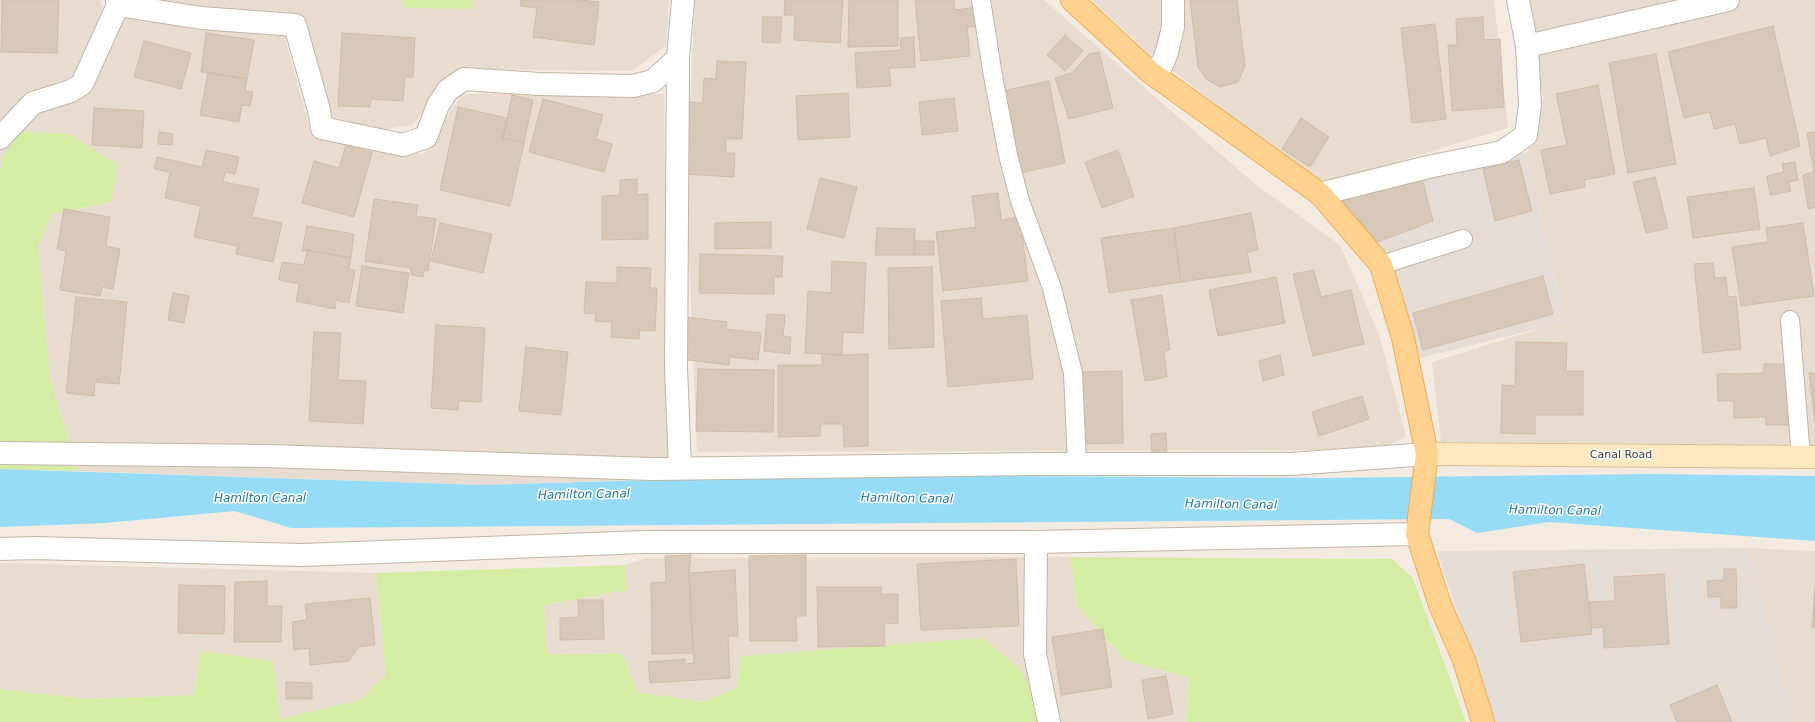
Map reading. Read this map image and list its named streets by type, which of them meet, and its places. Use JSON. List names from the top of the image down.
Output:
{
  "streets": {
    "main road": ["Canal Road"]
  },
  "water": ["Hamilton Canal"]
}
